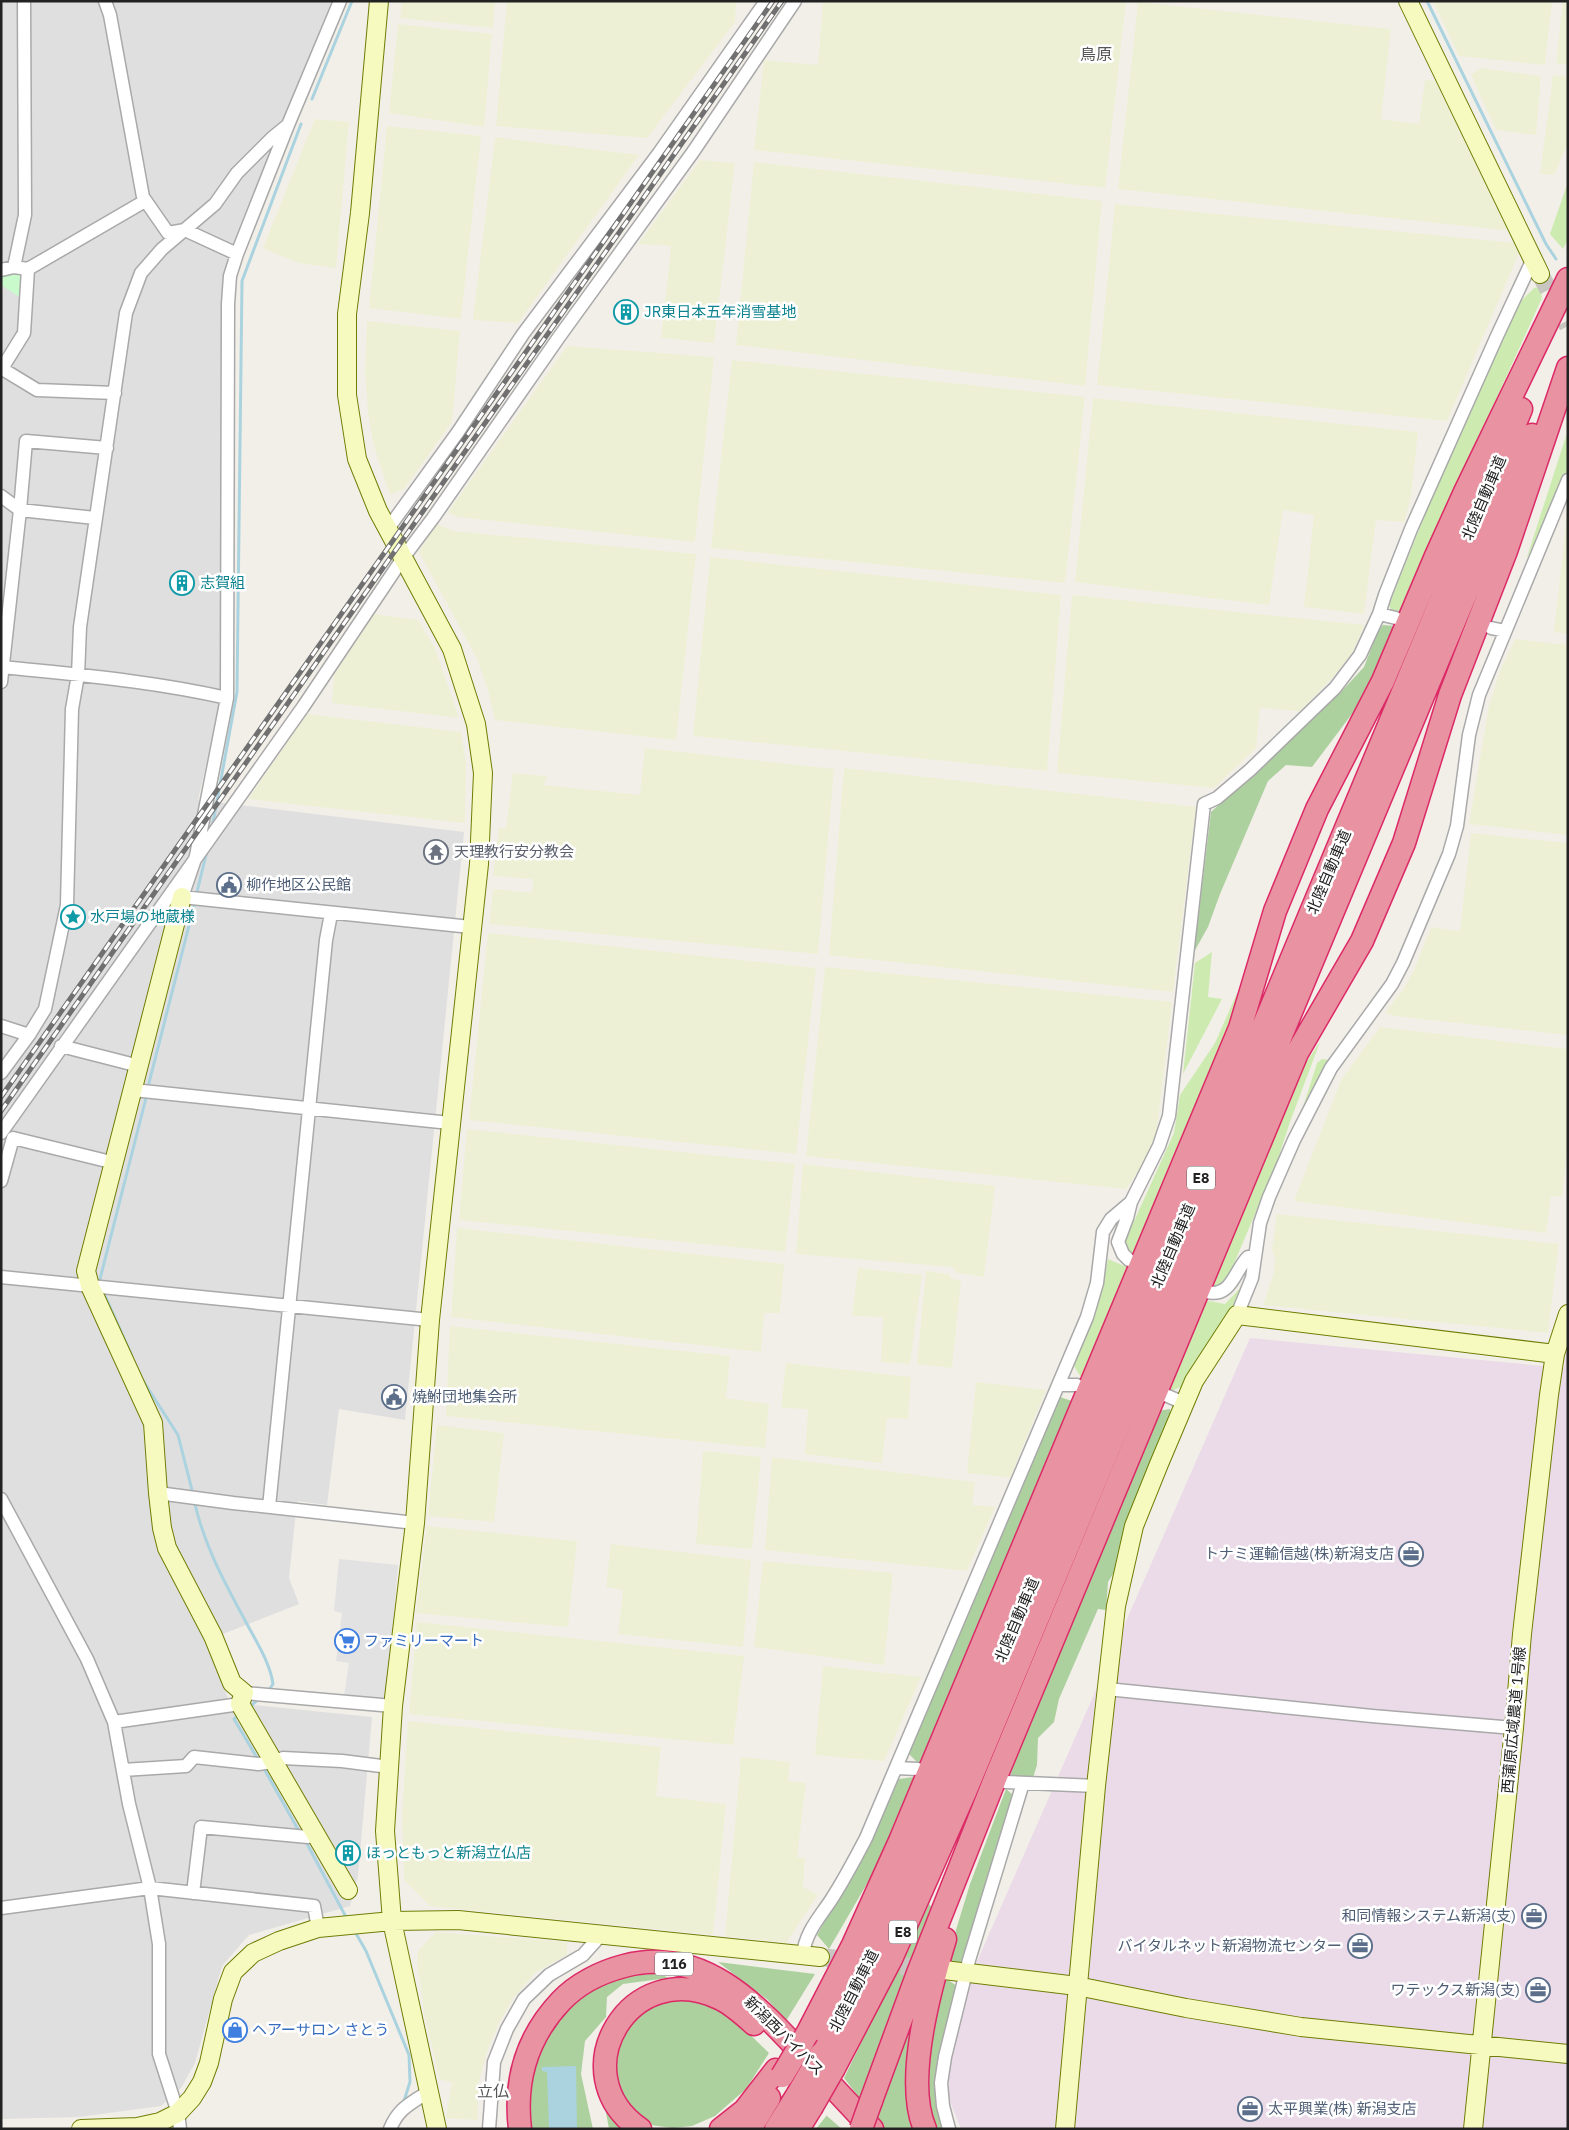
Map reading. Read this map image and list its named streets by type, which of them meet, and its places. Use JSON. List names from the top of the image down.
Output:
{
  "streets": {
    "highway": [
      "北陸自動車道",
      "E8",
      "116",
      "新潟西バイパス"
    ],
    "street": ["西蒲原広域農道 1号線"]
  },
  "districts": ["鳥原", "立仏"],
  "places": {
    "building": ["JR東日本五年消雪基地", "志賀組", "ほっともっと新潟立仏店"],
    "temple": ["天理教行安分教会"],
    "public building": ["柳作地区公民館", "焼鮒団地集会所"],
    "place": ["水戸場の地蔵様"],
    "office": [
      "トナミ運輸信越(株)新潟支店",
      "和同情報システム新潟(支)",
      "バイタルネット新潟物流センター",
      "ワテックス新潟(支)",
      "太平興業(株) 新潟支店"
    ],
    "supermarket": ["ファミリーマート"],
    "shop": ["ヘアーサロン さとう"]
  }
}
